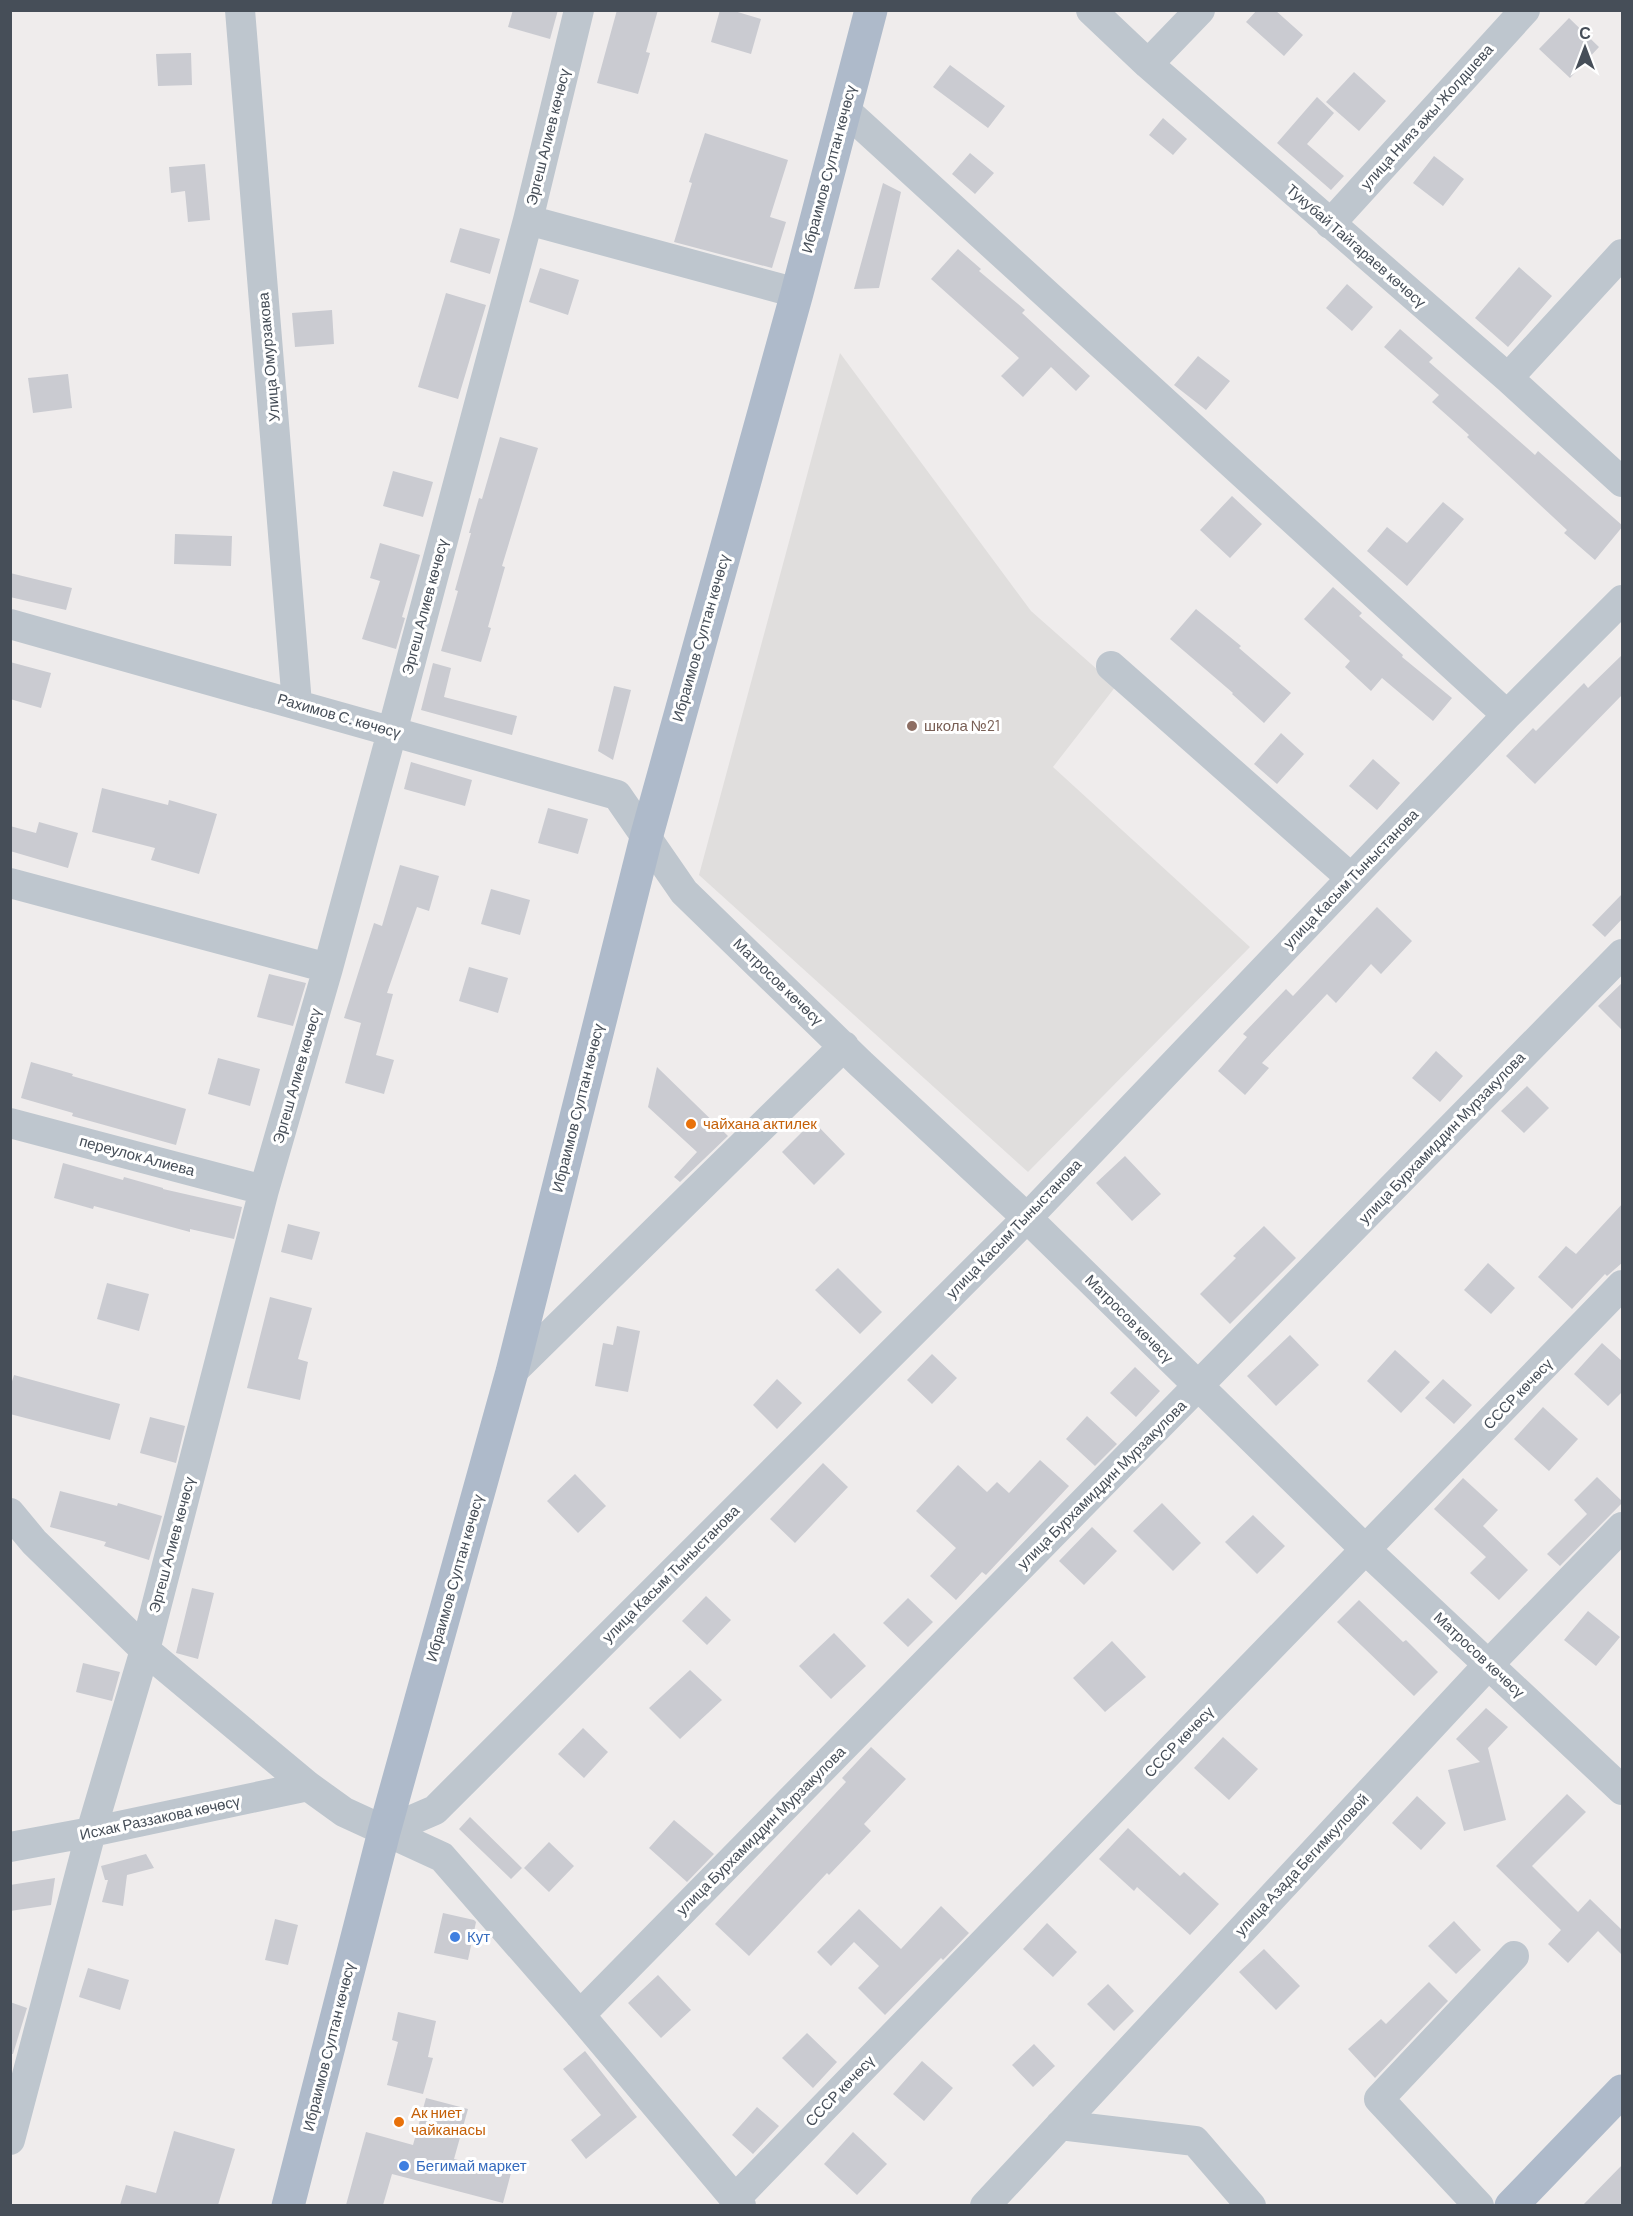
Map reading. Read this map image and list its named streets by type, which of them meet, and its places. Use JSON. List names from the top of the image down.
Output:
{
  "streets": {
    "main road": ["Ибраимов Султан көчөсү"],
    "street": [
      "улица Нияз ажы Жолдшева",
      "Эргеш Алиев көчөсү",
      "Тукубай Тайгараев көчөсү",
      "Улица Омурзакова",
      "Рахимов С. көчөсү",
      "улица Касым Тыныстанова",
      "Матросов көчөсү",
      "улица Бурхамиддин Мурзакулова",
      "переулок Алиева",
      "СССР көчөсү",
      "Исхак Раззакова көчөсү",
      "улица Азада Бегимкуловой"
    ]
  },
  "crossings": [
    ["улица Нияз ажы Жолдшева", "Тукубай Тайгараев көчөсү"],
    ["Эргеш Алиев көчөсү", "Рахимов С. көчөсү"],
    ["Эргеш Алиев көчөсү", "переулок Алиева"],
    ["Эргеш Алиев көчөсү", "Исхак Раззакова көчөсү"],
    ["Ибраимов Султан көчөсү", "Рахимов С. көчөсү"],
    ["Ибраимов Султан көчөсү", "улица Касым Тыныстанова"],
    ["Ибраимов Султан көчөсү", "Матросов көчөсү"],
    ["Улица Омурзакова", "Рахимов С. көчөсү"],
    ["Рахимов С. көчөсү", "Матросов көчөсү"],
    ["улица Касым Тыныстанова", "Матросов көчөсү"],
    ["Матросов көчөсү", "улица Бурхамиддин Мурзакулова"],
    ["Матросов көчөсү", "СССР көчөсү"],
    ["Матросов көчөсү", "улица Азада Бегимкуловой"]
  ],
  "places": [
    "школа №21",
    "чайхана актилек",
    "Кут",
    "Ак ниет чайканасы",
    "Бегимай маркет"
  ],
  "north": "top"
}
